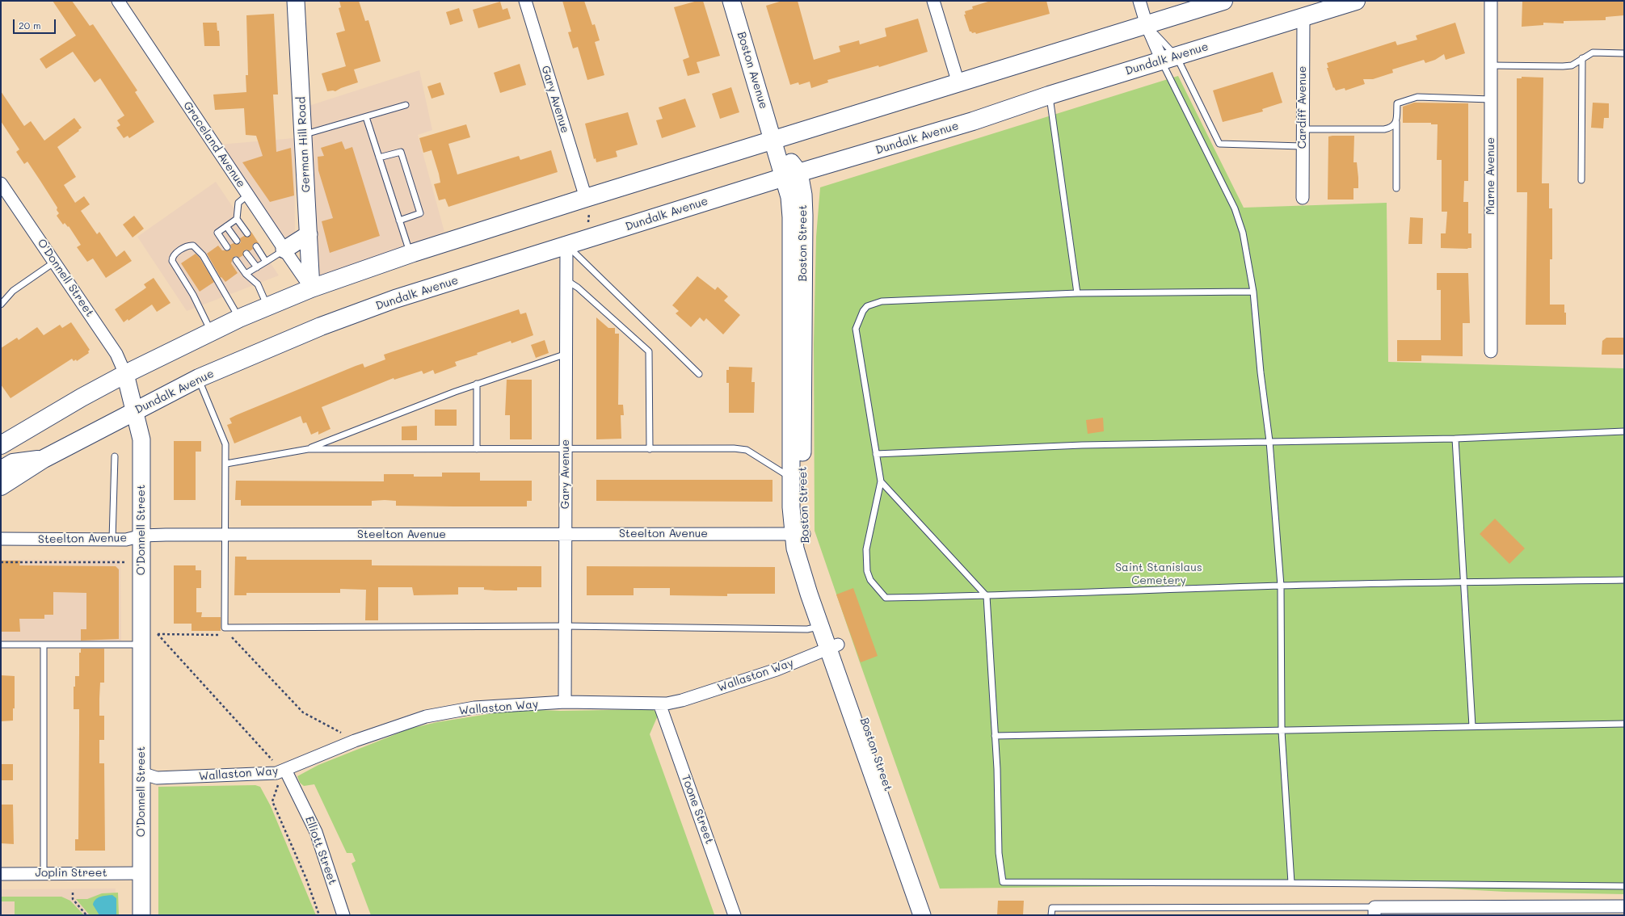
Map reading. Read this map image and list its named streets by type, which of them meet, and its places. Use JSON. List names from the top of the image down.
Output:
{
  "streets": {
    "main road": [
      "Dundalk Avenue",
      "Boston Avenue",
      "German Hill Road",
      "Boston Street",
      "O'Donnell Street"
    ],
    "street": [
      "Gary Avenue",
      "Cardiff Avenue",
      "Graceland Avenue",
      "Marne Avenue",
      "Steelton Avenue",
      "Wallaston Way",
      "Toone Street",
      "Elliott Street",
      "Joplin Street"
    ]
  },
  "crossings": [
    ["Dundalk Avenue", "Boston Avenue"],
    ["Dundalk Avenue", "Gary Avenue"],
    ["Dundalk Avenue", "Cardiff Avenue"],
    ["Dundalk Avenue", "Boston Street"],
    ["Dundalk Avenue", "O'Donnell Street"],
    ["Boston Avenue", "Boston Street"],
    ["Gary Avenue", "Steelton Avenue"],
    ["Gary Avenue", "Wallaston Way"],
    ["Graceland Avenue", "German Hill Road"],
    ["Boston Street", "Steelton Avenue"],
    ["Boston Street", "Wallaston Way"],
    ["O'Donnell Street", "Steelton Avenue"],
    ["O'Donnell Street", "Wallaston Way"],
    ["O'Donnell Street", "Joplin Street"],
    ["Wallaston Way", "Toone Street"],
    ["Wallaston Way", "Elliott Street"]
  ],
  "parks": ["Saint Stanislaus Cemetery"],
  "scale_bar": "20 m"
}
